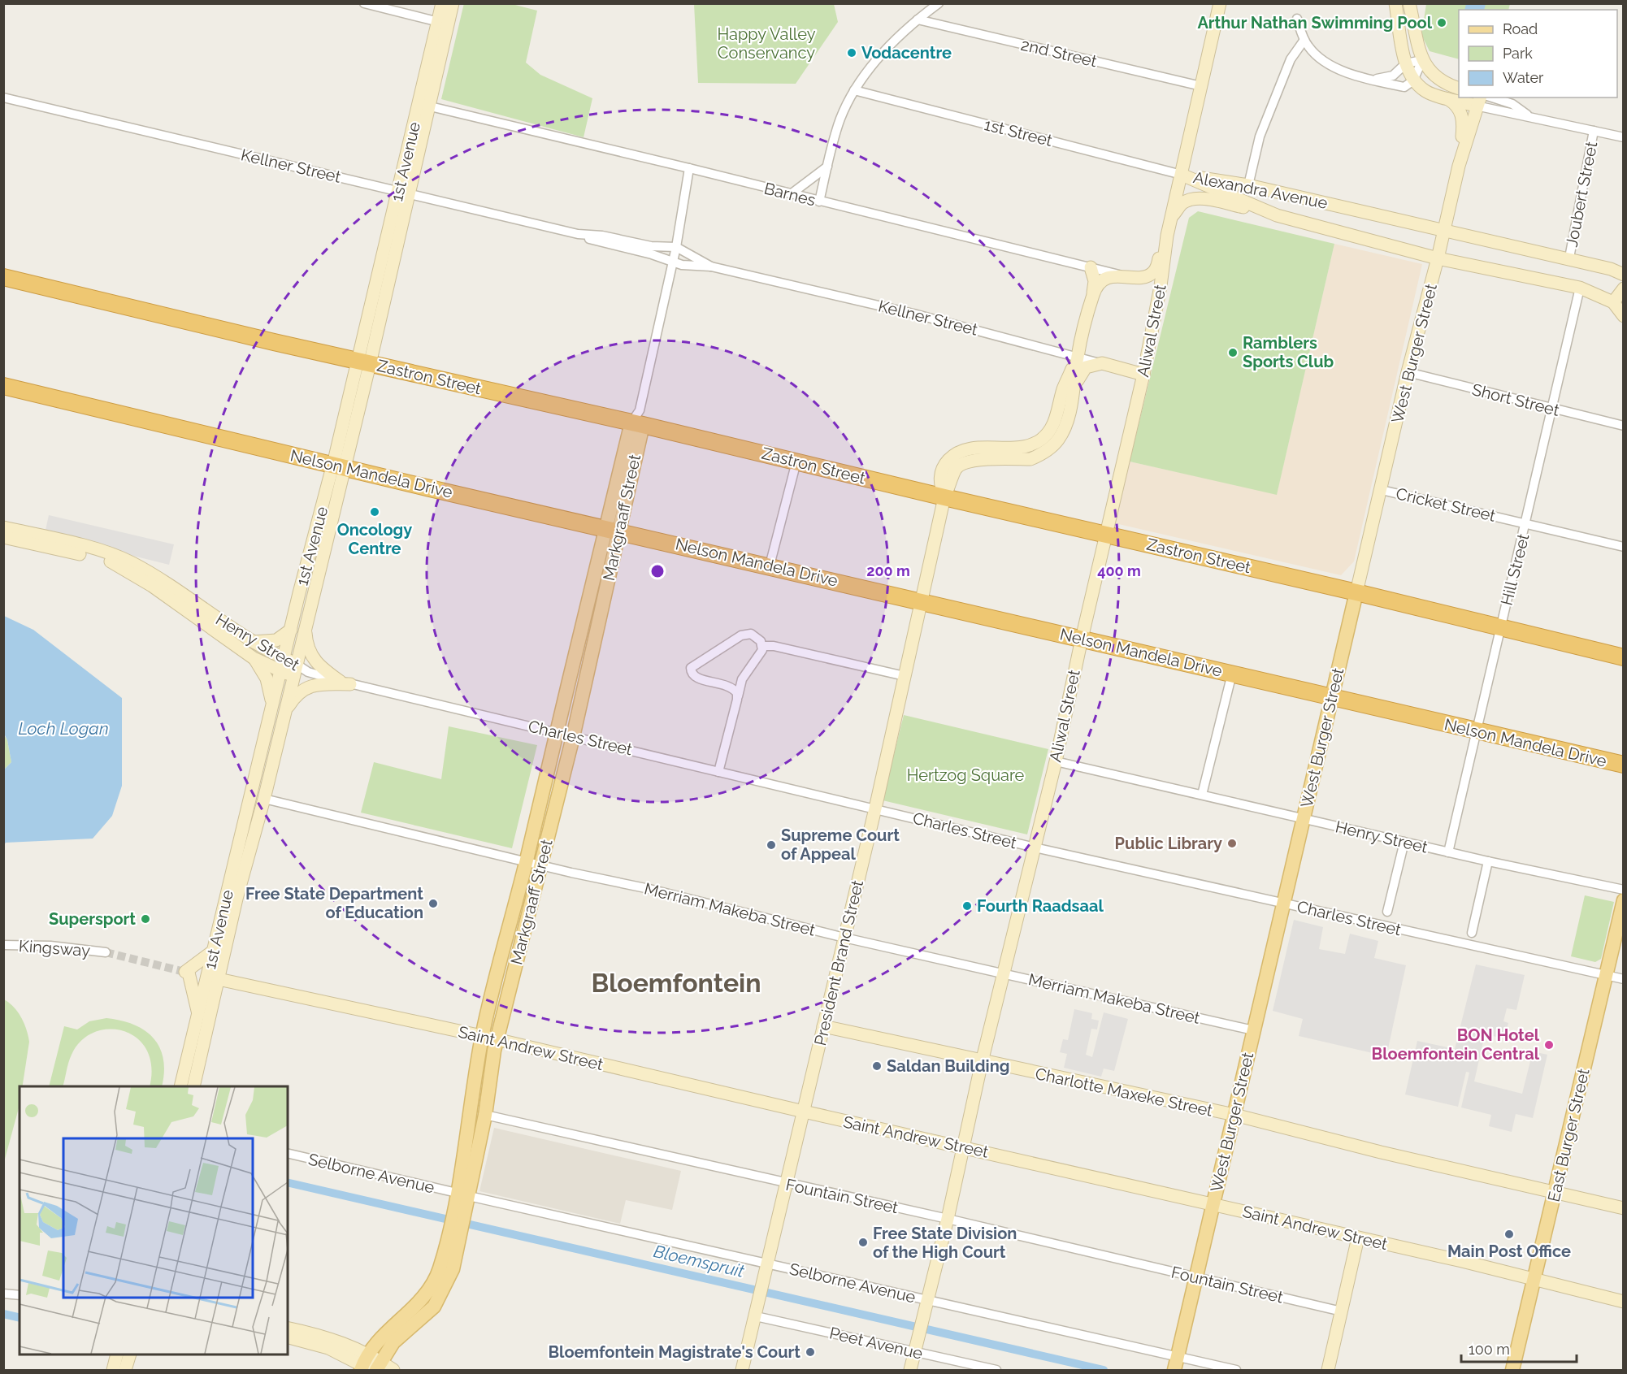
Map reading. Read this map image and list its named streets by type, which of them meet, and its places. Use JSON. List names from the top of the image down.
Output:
{
  "streets": {
    "highway": ["Zastron Street", "Nelson Mandela Drive"],
    "main road": ["West Burger Street", "Markgraaff Street", "East Burger Street"],
    "street": [
      "2nd Street",
      "1st Street",
      "1st Avenue",
      "Kellner Street",
      "Alexandra Avenue",
      "Barnes",
      "Joubert Street",
      "Aliwal Street",
      "Short Street",
      "Cricket Street",
      "Hill Street",
      "Henry Street",
      "Charles Street",
      "Merriam Makeba Street",
      "Kingsway",
      "President Brand Street",
      "Saint Andrew Street",
      "Charlotte Maxeke Street",
      "Selborne Avenue",
      "Fountain Street",
      "Peet Avenue"
    ]
  },
  "crossings": [
    ["2nd Street", "Aliwal Street"],
    ["1st Street", "Alexandra Avenue"],
    ["1st Street", "Aliwal Street"],
    ["1st Avenue", "Kellner Street"],
    ["1st Avenue", "Barnes"],
    ["1st Avenue", "Zastron Street"],
    ["1st Avenue", "Nelson Mandela Drive"],
    ["1st Avenue", "Henry Street"],
    ["1st Avenue", "Merriam Makeba Street"],
    ["1st Avenue", "Saint Andrew Street"],
    ["Kellner Street", "Aliwal Street"],
    ["Kellner Street", "Markgraaff Street"],
    ["Alexandra Avenue", "Joubert Street"],
    ["Alexandra Avenue", "Aliwal Street"],
    ["Alexandra Avenue", "West Burger Street"],
    ["Alexandra Avenue", "Hill Street"],
    ["Barnes", "Aliwal Street"],
    ["Barnes", "Markgraaff Street"],
    ["Aliwal Street", "Zastron Street"],
    ["Aliwal Street", "Nelson Mandela Drive"],
    ["Aliwal Street", "Henry Street"],
    ["Aliwal Street", "Charles Street"],
    ["Aliwal Street", "Merriam Makeba Street"],
    ["Aliwal Street", "Saint Andrew Street"],
    ["Aliwal Street", "Charlotte Maxeke Street"],
    ["Aliwal Street", "Selborne Avenue"],
    ["Aliwal Street", "Fountain Street"],
    ["Aliwal Street", "Peet Avenue"],
    ["West Burger Street", "Zastron Street"],
    ["West Burger Street", "Short Street"],
    ["West Burger Street", "Nelson Mandela Drive"],
    ["West Burger Street", "Cricket Street"],
    ["West Burger Street", "Henry Street"],
    ["West Burger Street", "Charles Street"],
    ["West Burger Street", "Merriam Makeba Street"],
    ["West Burger Street", "Saint Andrew Street"],
    ["West Burger Street", "Charlotte Maxeke Street"],
    ["West Burger Street", "Selborne Avenue"],
    ["West Burger Street", "Fountain Street"],
    ["Zastron Street", "Markgraaff Street"],
    ["Zastron Street", "Hill Street"],
    ["Zastron Street", "President Brand Street"],
    ["Short Street", "Hill Street"],
    ["Nelson Mandela Drive", "Markgraaff Street"],
    ["Nelson Mandela Drive", "Hill Street"],
    ["Nelson Mandela Drive", "President Brand Street"],
    ["Cricket Street", "Hill Street"],
    ["Markgraaff Street", "Charles Street"],
    ["Markgraaff Street", "Merriam Makeba Street"],
    ["Markgraaff Street", "Saint Andrew Street"],
    ["Markgraaff Street", "Selborne Avenue"],
    ["Markgraaff Street", "Fountain Street"],
    ["Hill Street", "Henry Street"],
    ["Henry Street", "Charles Street"],
    ["Charles Street", "President Brand Street"],
    ["Charles Street", "East Burger Street"],
    ["Merriam Makeba Street", "President Brand Street"],
    ["President Brand Street", "Saint Andrew Street"],
    ["President Brand Street", "Charlotte Maxeke Street"],
    ["President Brand Street", "Selborne Avenue"],
    ["President Brand Street", "Fountain Street"],
    ["President Brand Street", "Peet Avenue"],
    ["Saint Andrew Street", "East Burger Street"],
    ["Charlotte Maxeke Street", "East Burger Street"]
  ],
  "districts": ["Bloemfontein"],
  "water": ["Loch Logan", "Bloemspruit"],
  "parks": ["Happy Valley Conservancy", "Hertzog Square"],
  "places": [
    "Arthur Nathan Swimming Pool",
    "Vodacentre",
    "Ramblers Sports Club",
    "Oncology Centre",
    "Public Library",
    "Supreme Court of Appeal",
    "Free State Department of Education",
    "Fourth Raadsaal",
    "Supersport",
    "BON Hotel Bloemfontein Central",
    "Saldan Building",
    "Main Post Office",
    "Free State Division of the High Court",
    "Bloemfontein Magistrate's Court"
  ],
  "legend": ["Road", "Park", "Water"],
  "scale_bar": "100 m",
  "rings": ["200 m", "400 m"]
}
